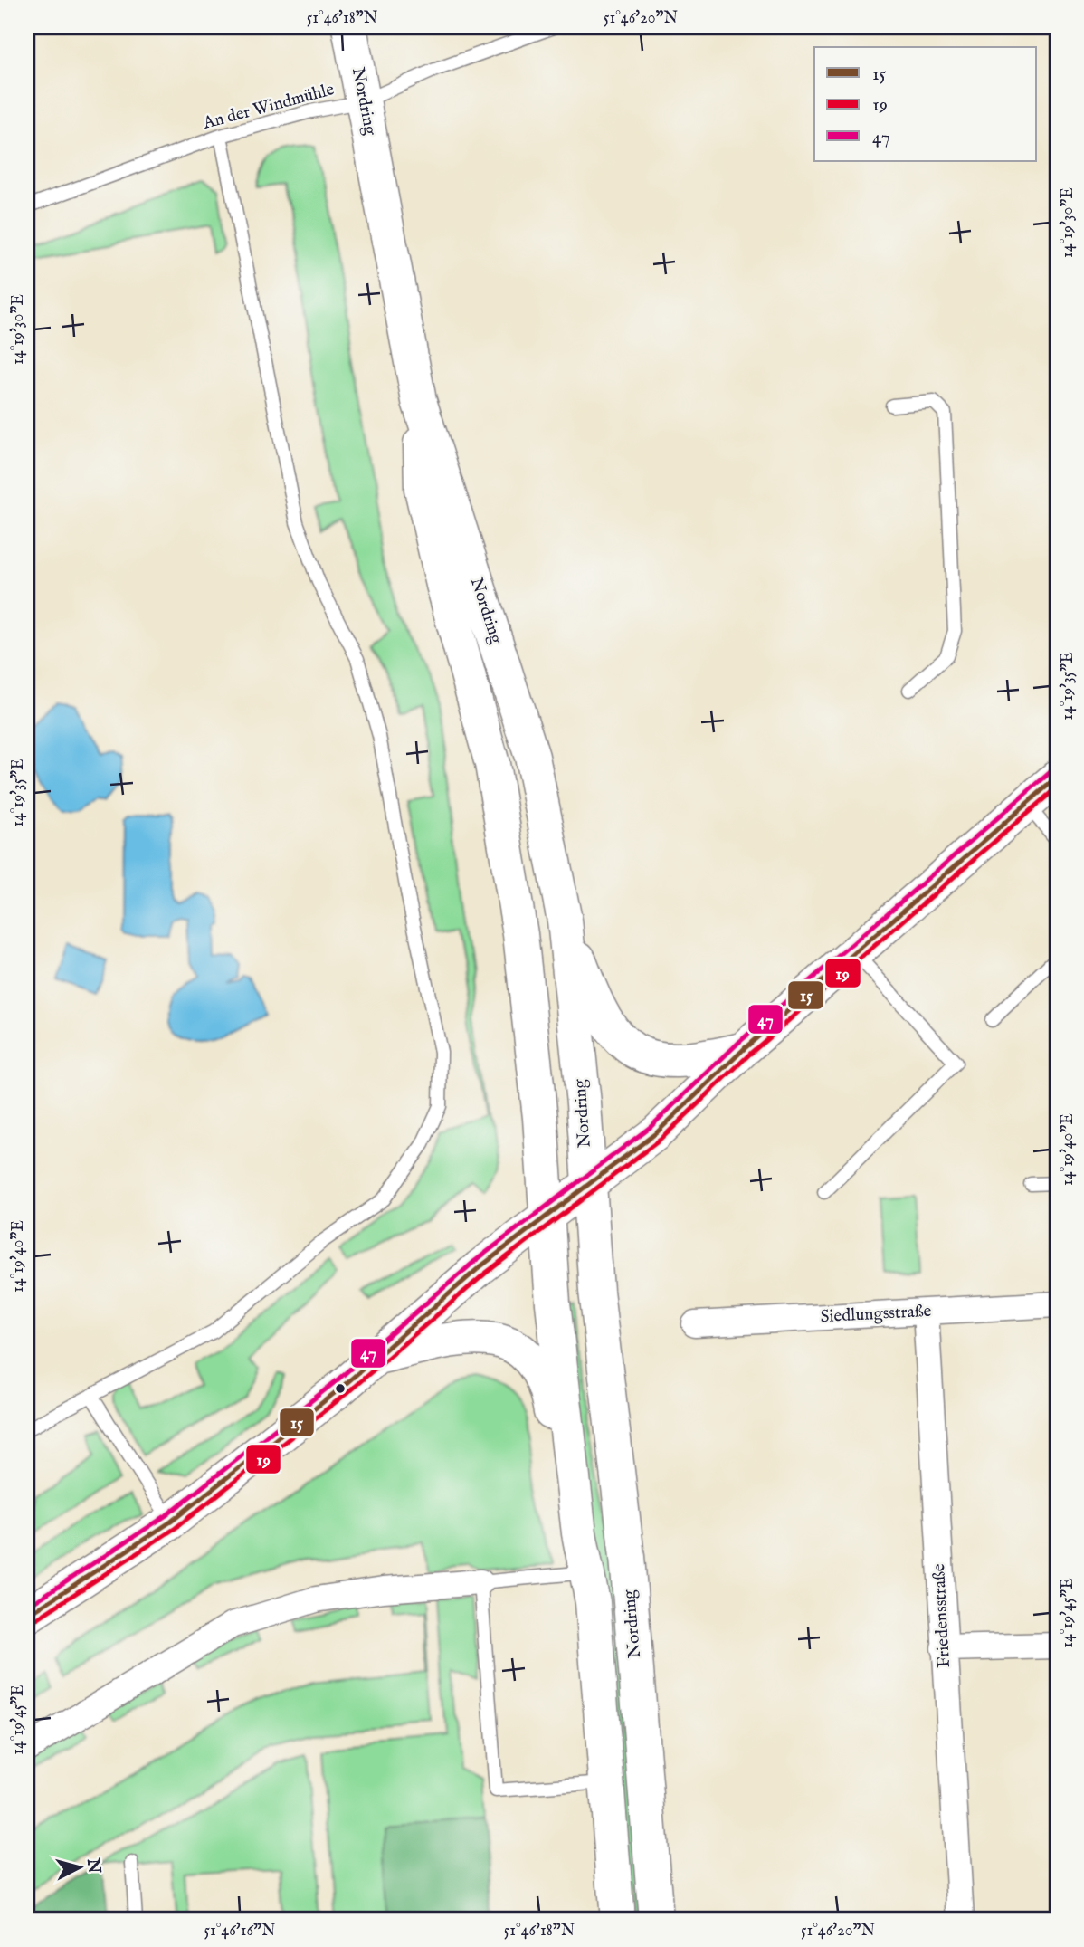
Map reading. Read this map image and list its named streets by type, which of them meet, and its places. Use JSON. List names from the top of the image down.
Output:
{
  "streets": {
    "main road": ["Nordring"],
    "street": ["Siedlungsstraße", "Friedensstraße"],
    "lane": ["An der Windmühle"]
  },
  "crossings": [
    ["Nordring", "An der Windmühle"],
    ["Siedlungsstraße", "Friedensstraße"]
  ],
  "lines": ["transit line 47", "transit line 15", "transit line 19"],
  "legend": ["15", "19", "47"],
  "north": "right",
  "coordinates": [
    "51°46'18\"N",
    "51°46'20\"N",
    "14°19'30\"E",
    "14°19'35\"E",
    "14°19'40\"E",
    "14°19'45\"E",
    "51°46'16\"N"
  ]
}
